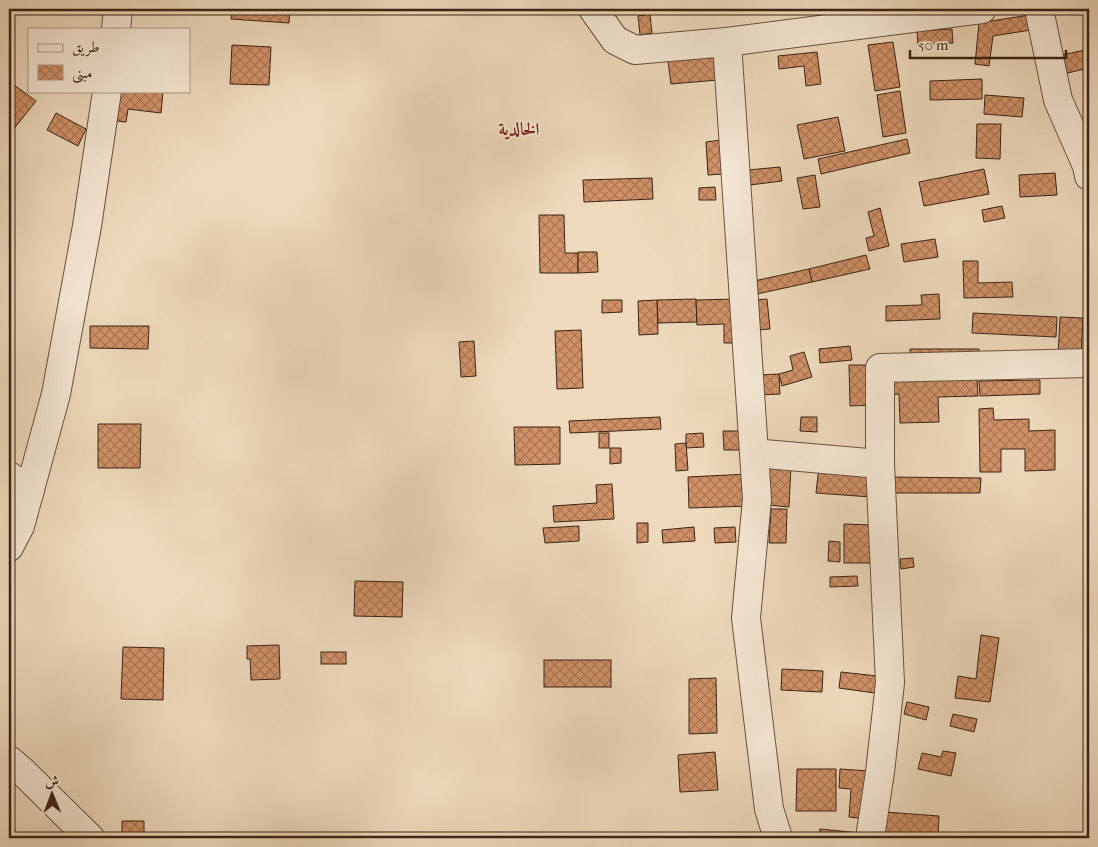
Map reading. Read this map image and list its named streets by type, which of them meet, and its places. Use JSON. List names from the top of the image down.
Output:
{
  "districts": ["الخالدية"],
  "legend": ["طريق", "مبنى"],
  "scale_bar": "50 m",
  "north": "top"
}
